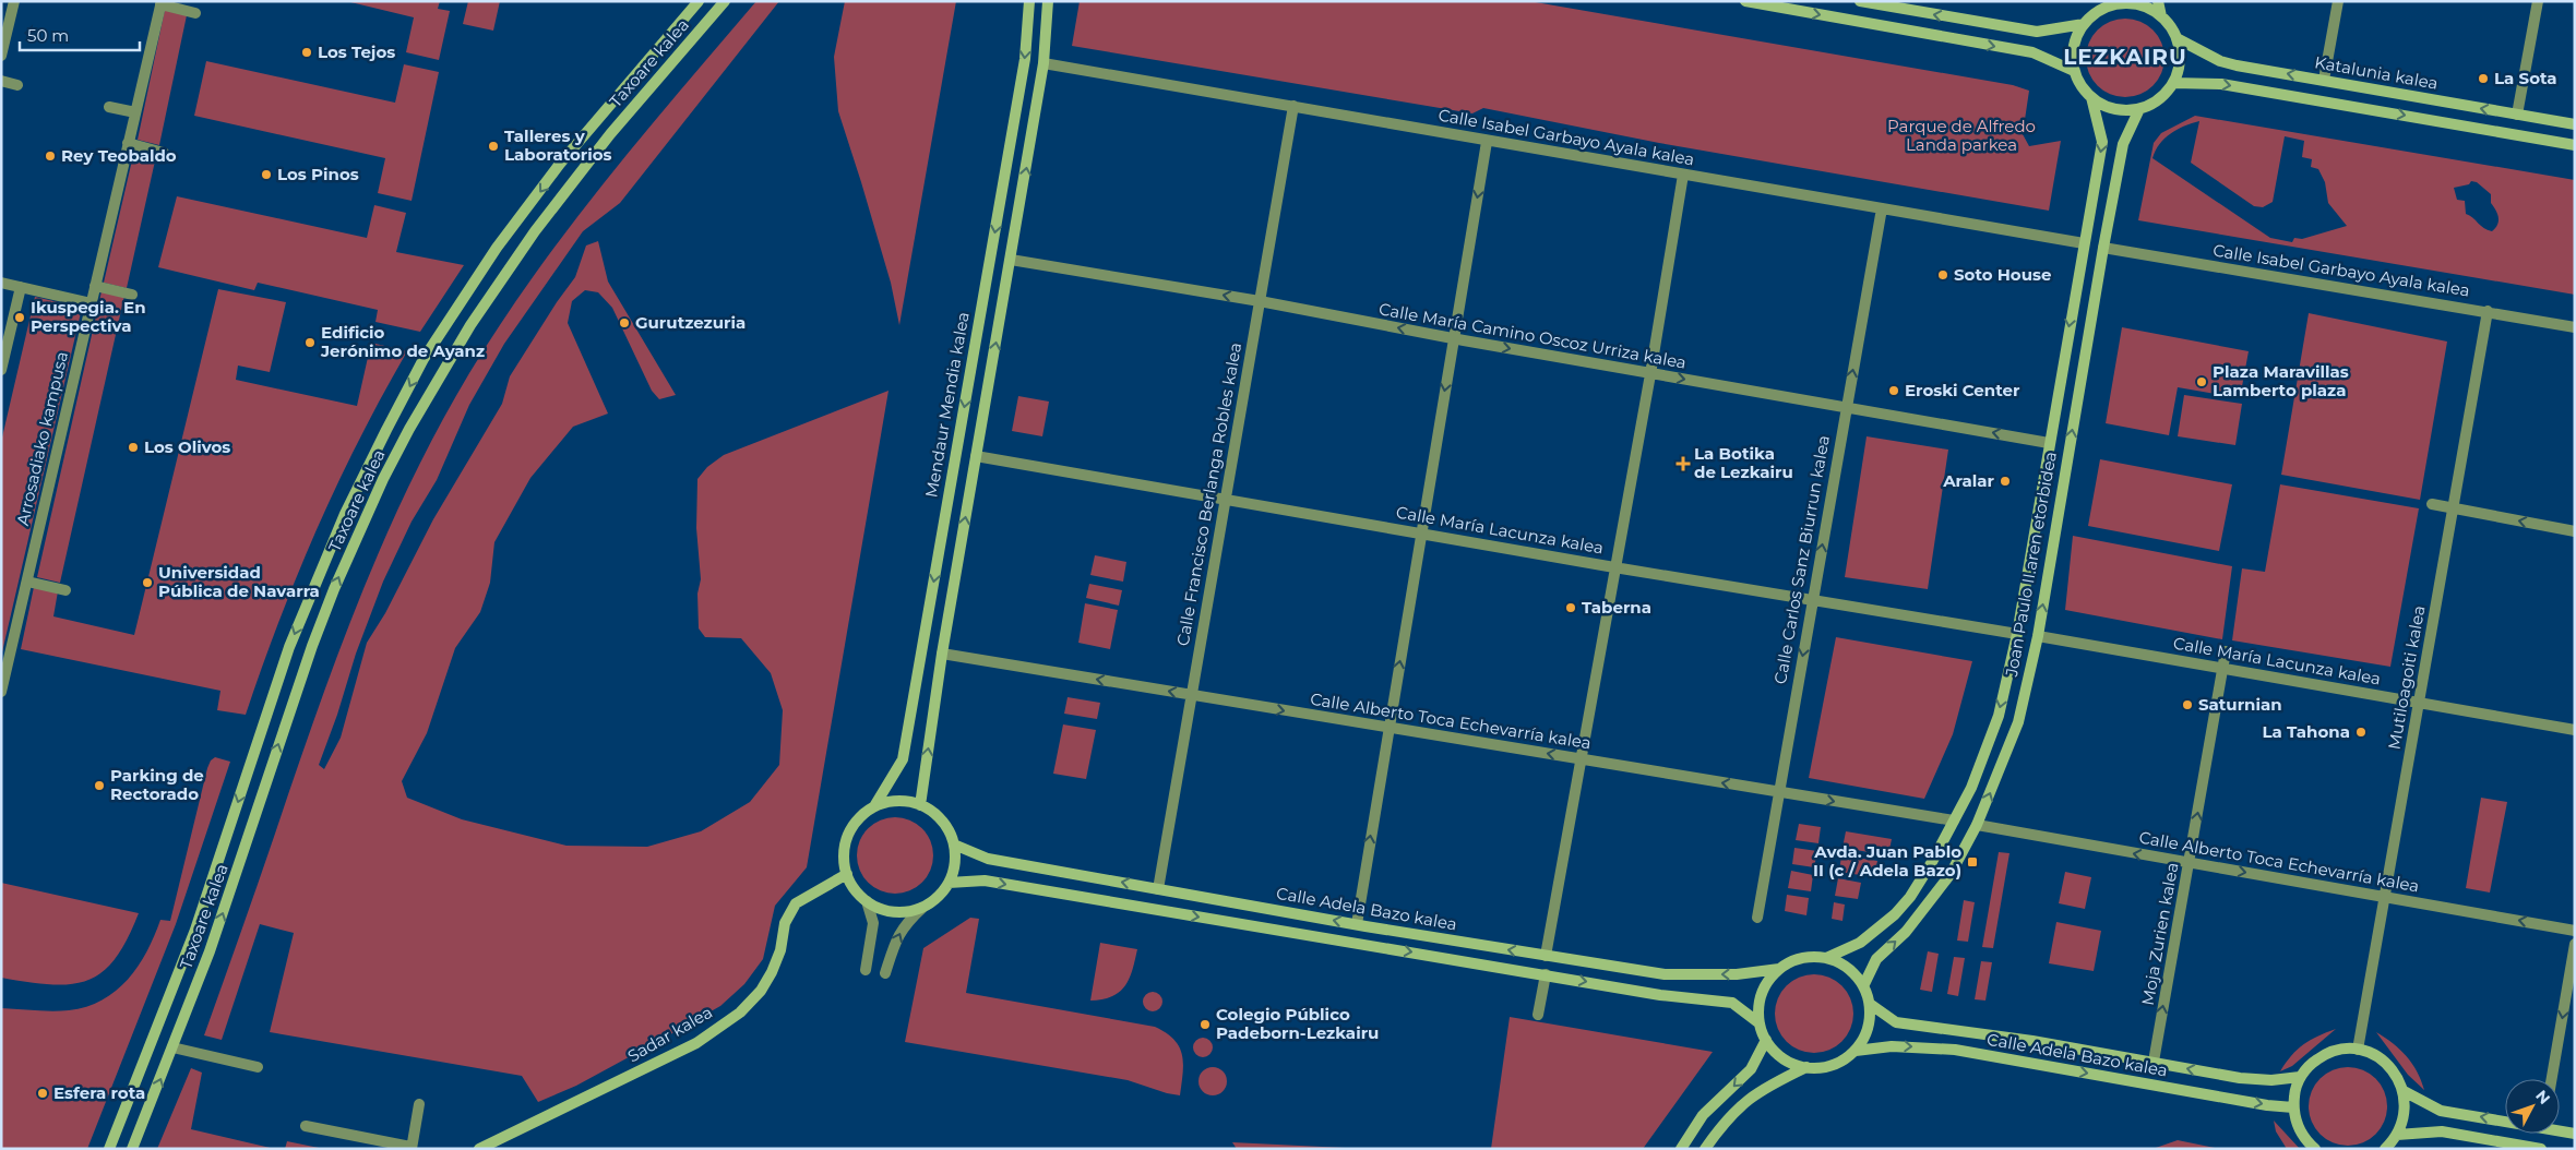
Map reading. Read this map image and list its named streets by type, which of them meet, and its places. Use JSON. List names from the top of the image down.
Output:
{
  "streets": {
    "street": [
      "Taxoare kalea",
      "Katalunia kalea",
      "Calle Isabel Garbayo Ayala kalea",
      "Calle María Camino Oscoz Urriza kalea",
      "Mendaur Mendia kalea",
      "Arrosadiako kampusa",
      "Calle Francisco Berlanga Robles kalea",
      "Calle María Lacunza kalea",
      "Calle Carlos Sanz Biurrun kalea",
      "Joan Paulo II.aren etorbidea",
      "Mutiloagoiti kalea",
      "Calle Alberto Toca Echevarría kalea",
      "Calle Adela Bazo kalea",
      "Moja Zurien kalea",
      "Sadar kalea"
    ]
  },
  "crossings": [
    ["Katalunia kalea", "Joan Paulo II.aren etorbidea"],
    ["Calle Isabel Garbayo Ayala kalea", "Calle Francisco Berlanga Robles kalea"],
    ["Calle Isabel Garbayo Ayala kalea", "Calle Carlos Sanz Biurrun kalea"],
    ["Calle Isabel Garbayo Ayala kalea", "Joan Paulo II.aren etorbidea"],
    ["Calle Isabel Garbayo Ayala kalea", "Mutiloagoiti kalea"],
    ["Calle María Camino Oscoz Urriza kalea", "Calle Francisco Berlanga Robles kalea"],
    ["Calle María Camino Oscoz Urriza kalea", "Calle Carlos Sanz Biurrun kalea"],
    ["Calle María Camino Oscoz Urriza kalea", "Joan Paulo II.aren etorbidea"],
    ["Mendaur Mendia kalea", "Calle Adela Bazo kalea"],
    ["Mendaur Mendia kalea", "Sadar kalea"],
    ["Calle Francisco Berlanga Robles kalea", "Calle María Lacunza kalea"],
    ["Calle Francisco Berlanga Robles kalea", "Calle Alberto Toca Echevarría kalea"],
    ["Calle Francisco Berlanga Robles kalea", "Calle Adela Bazo kalea"],
    ["Calle María Lacunza kalea", "Calle Carlos Sanz Biurrun kalea"],
    ["Calle María Lacunza kalea", "Joan Paulo II.aren etorbidea"],
    ["Calle María Lacunza kalea", "Mutiloagoiti kalea"],
    ["Calle María Lacunza kalea", "Moja Zurien kalea"],
    ["Calle Carlos Sanz Biurrun kalea", "Calle Alberto Toca Echevarría kalea"],
    ["Joan Paulo II.aren etorbidea", "Calle Alberto Toca Echevarría kalea"],
    ["Joan Paulo II.aren etorbidea", "Calle Adela Bazo kalea"],
    ["Mutiloagoiti kalea", "Calle Alberto Toca Echevarría kalea"],
    ["Calle Alberto Toca Echevarría kalea", "Moja Zurien kalea"],
    ["Calle Adela Bazo kalea", "Moja Zurien kalea"],
    ["Calle Adela Bazo kalea", "Sadar kalea"]
  ],
  "one_way": ["Moja Zurien kalea"],
  "districts": ["LEZKAIRU"],
  "parks": ["Parque de Alfredo Landa parkea"],
  "places": {
    "other": [
      "Los Tejos",
      "La Sota",
      "Talleres y Laboratorios",
      "Rey Teobaldo",
      "Los Pinos",
      "Soto House",
      "Ikuspegia. En Perspectiva",
      "Gurutzezuria",
      "Edificio Jerónimo de Ayanz",
      "Plaza Maravillas Lamberto plaza",
      "Eroski Center",
      "Los Olivos",
      "Aralar",
      "Universidad Pública de Navarra",
      "Taberna",
      "Saturnian",
      "La Tahona",
      "Parking de Rectorado",
      "Colegio Público Padeborn-Lezkairu",
      "Esfera rota"
    ],
    "health": ["La Botika de Lezkairu"],
    "transit": ["Avda. Juan Pablo II (c / Adela Bazo)"]
  },
  "scale_bar": "50 m",
  "north": "top right"
}
